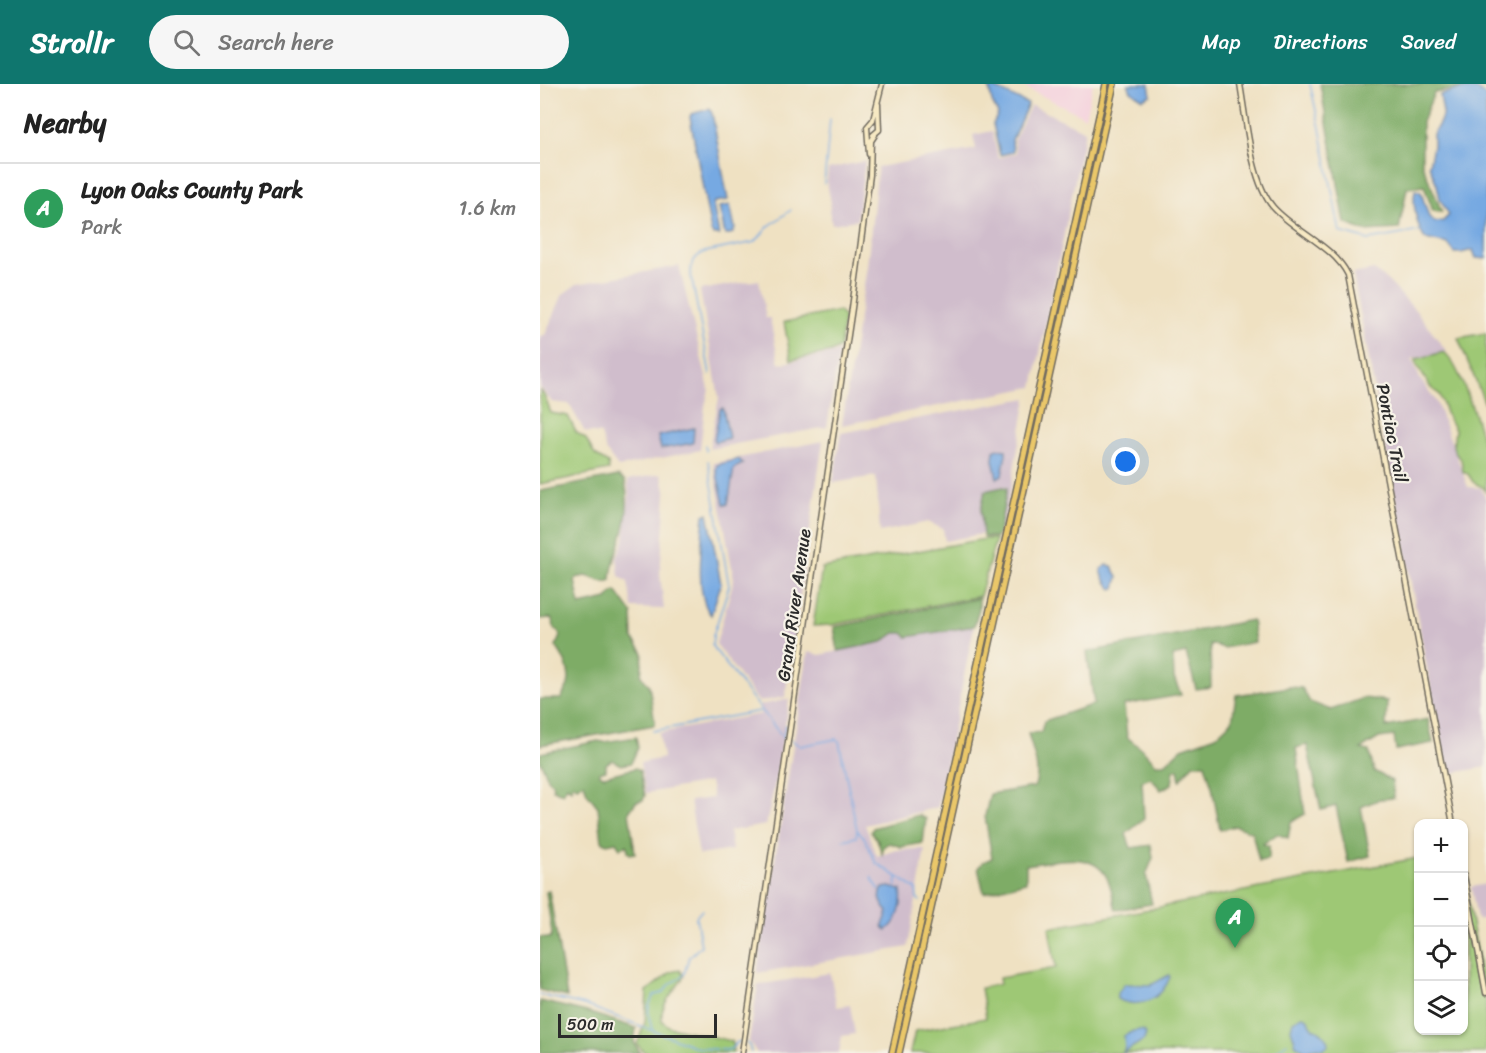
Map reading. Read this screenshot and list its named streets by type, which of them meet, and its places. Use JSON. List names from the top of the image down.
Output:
{
  "streets": {
    "main road": ["Pontiac Trail", "Grand River Avenue"]
  },
  "scale_bar": "500 m",
  "page": {
    "header": "Strollr",
    "search": "Search here",
    "nav": ["Map", "Directions", "Saved"],
    "heading": "Nearby",
    "list": [
      {
        "mark": "A",
        "name": "Lyon Oaks County Park",
        "note": "Park",
        "value": "1.6 km"
      }
    ],
    "map_buttons": ["+", "−"],
    "pins": "A",
    "scale": "500 m"
  }
}
